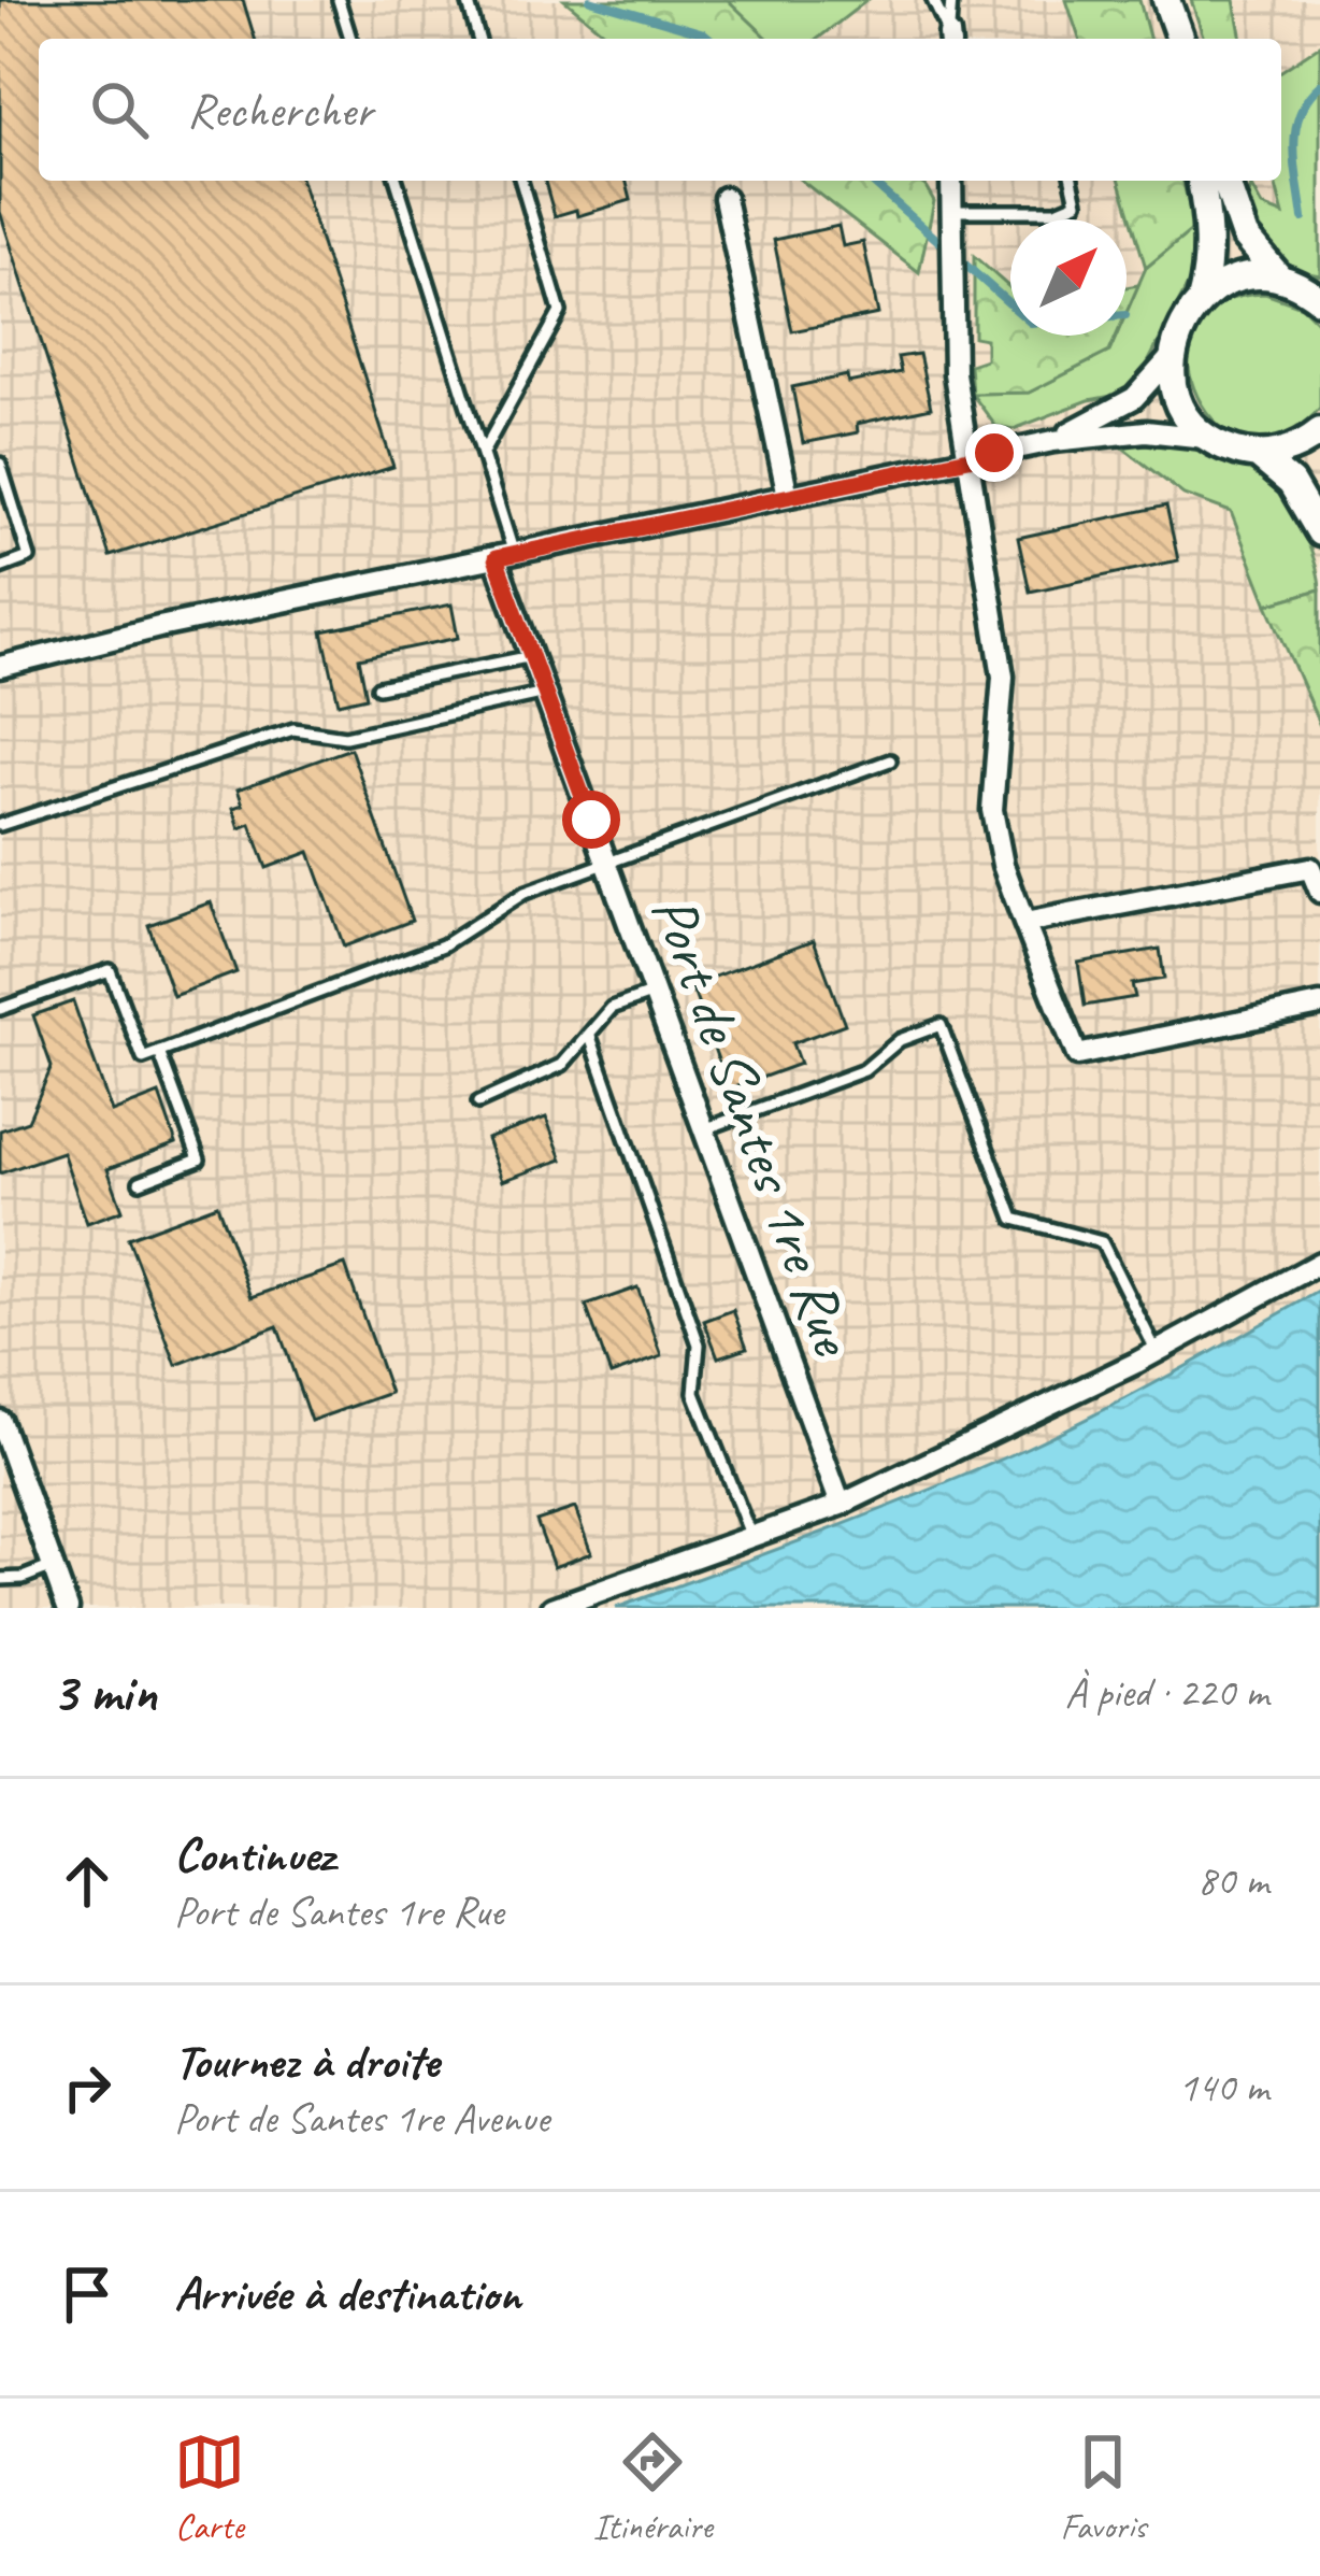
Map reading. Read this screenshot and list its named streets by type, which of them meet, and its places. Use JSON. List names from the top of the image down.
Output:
{
  "streets": {
    "street": ["Port de Santes 1re Rue"]
  },
  "north": "top right",
  "page": {
    "search": "Rechercher",
    "heading": ["3 min", "À pied · 220 m"],
    "list": [
      ["Continuez", "Port de Santes 1re Rue", "80 m"],
      ["Tournez à droite", "Port de Santes 1re Avenue", "140 m"],
      "Arrivée à destination"
    ],
    "nav": ["Carte", "Itinéraire", "Favoris"]
  }
}
